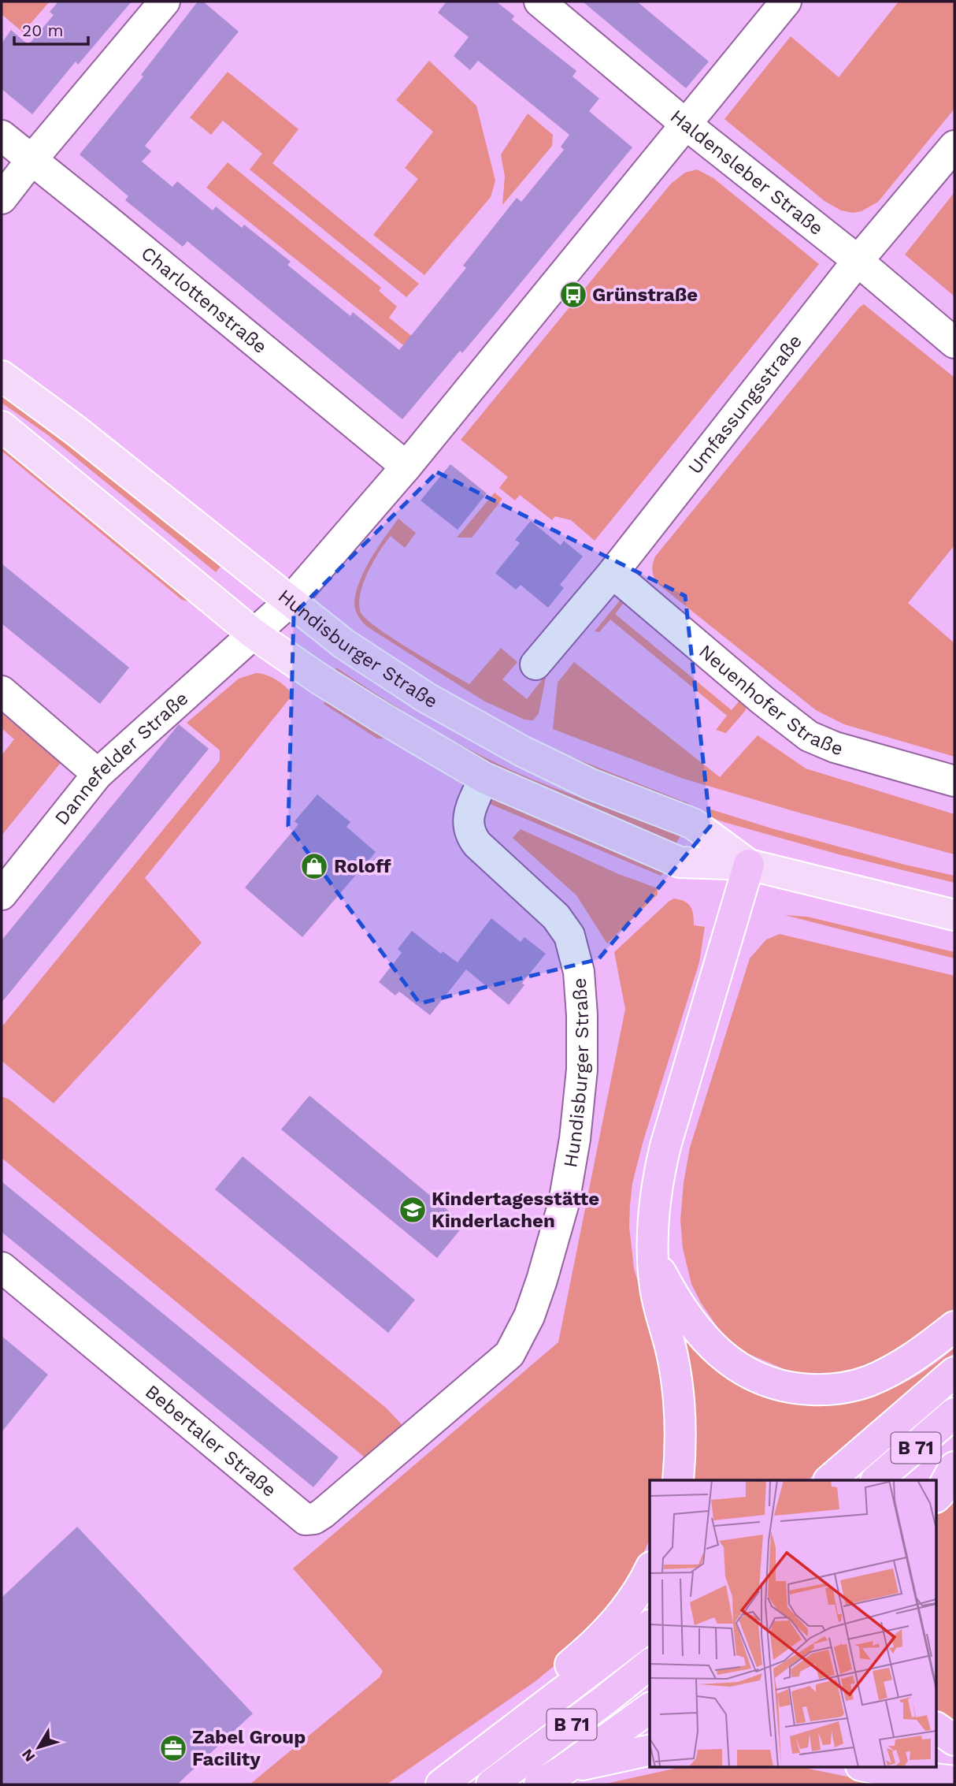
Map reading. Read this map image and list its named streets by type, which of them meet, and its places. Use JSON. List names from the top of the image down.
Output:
{
  "streets": {
    "highway": ["B 71"],
    "main road": ["Hundisburger Straße"],
    "street": [
      "Haldensleber Straße",
      "Charlottenstraße",
      "Umfassungsstraße",
      "Neuenhofer Straße",
      "Dannefelder Straße",
      "Bebertaler Straße"
    ]
  },
  "crossings": [
    ["Haldensleber Straße", "Umfassungsstraße"],
    ["Umfassungsstraße", "Neuenhofer Straße"],
    ["Hundisburger Straße", "Dannefelder Straße"],
    ["Hundisburger Straße", "Bebertaler Straße"]
  ],
  "places": {
    "bus stop": ["Grünstraße"],
    "shop": ["Roloff"],
    "school or university": ["Kindertagesstätte Kinderlachen"],
    "office": ["Zabel Group Facility"]
  },
  "scale_bar": "20 m",
  "north": "bottom left"
}
